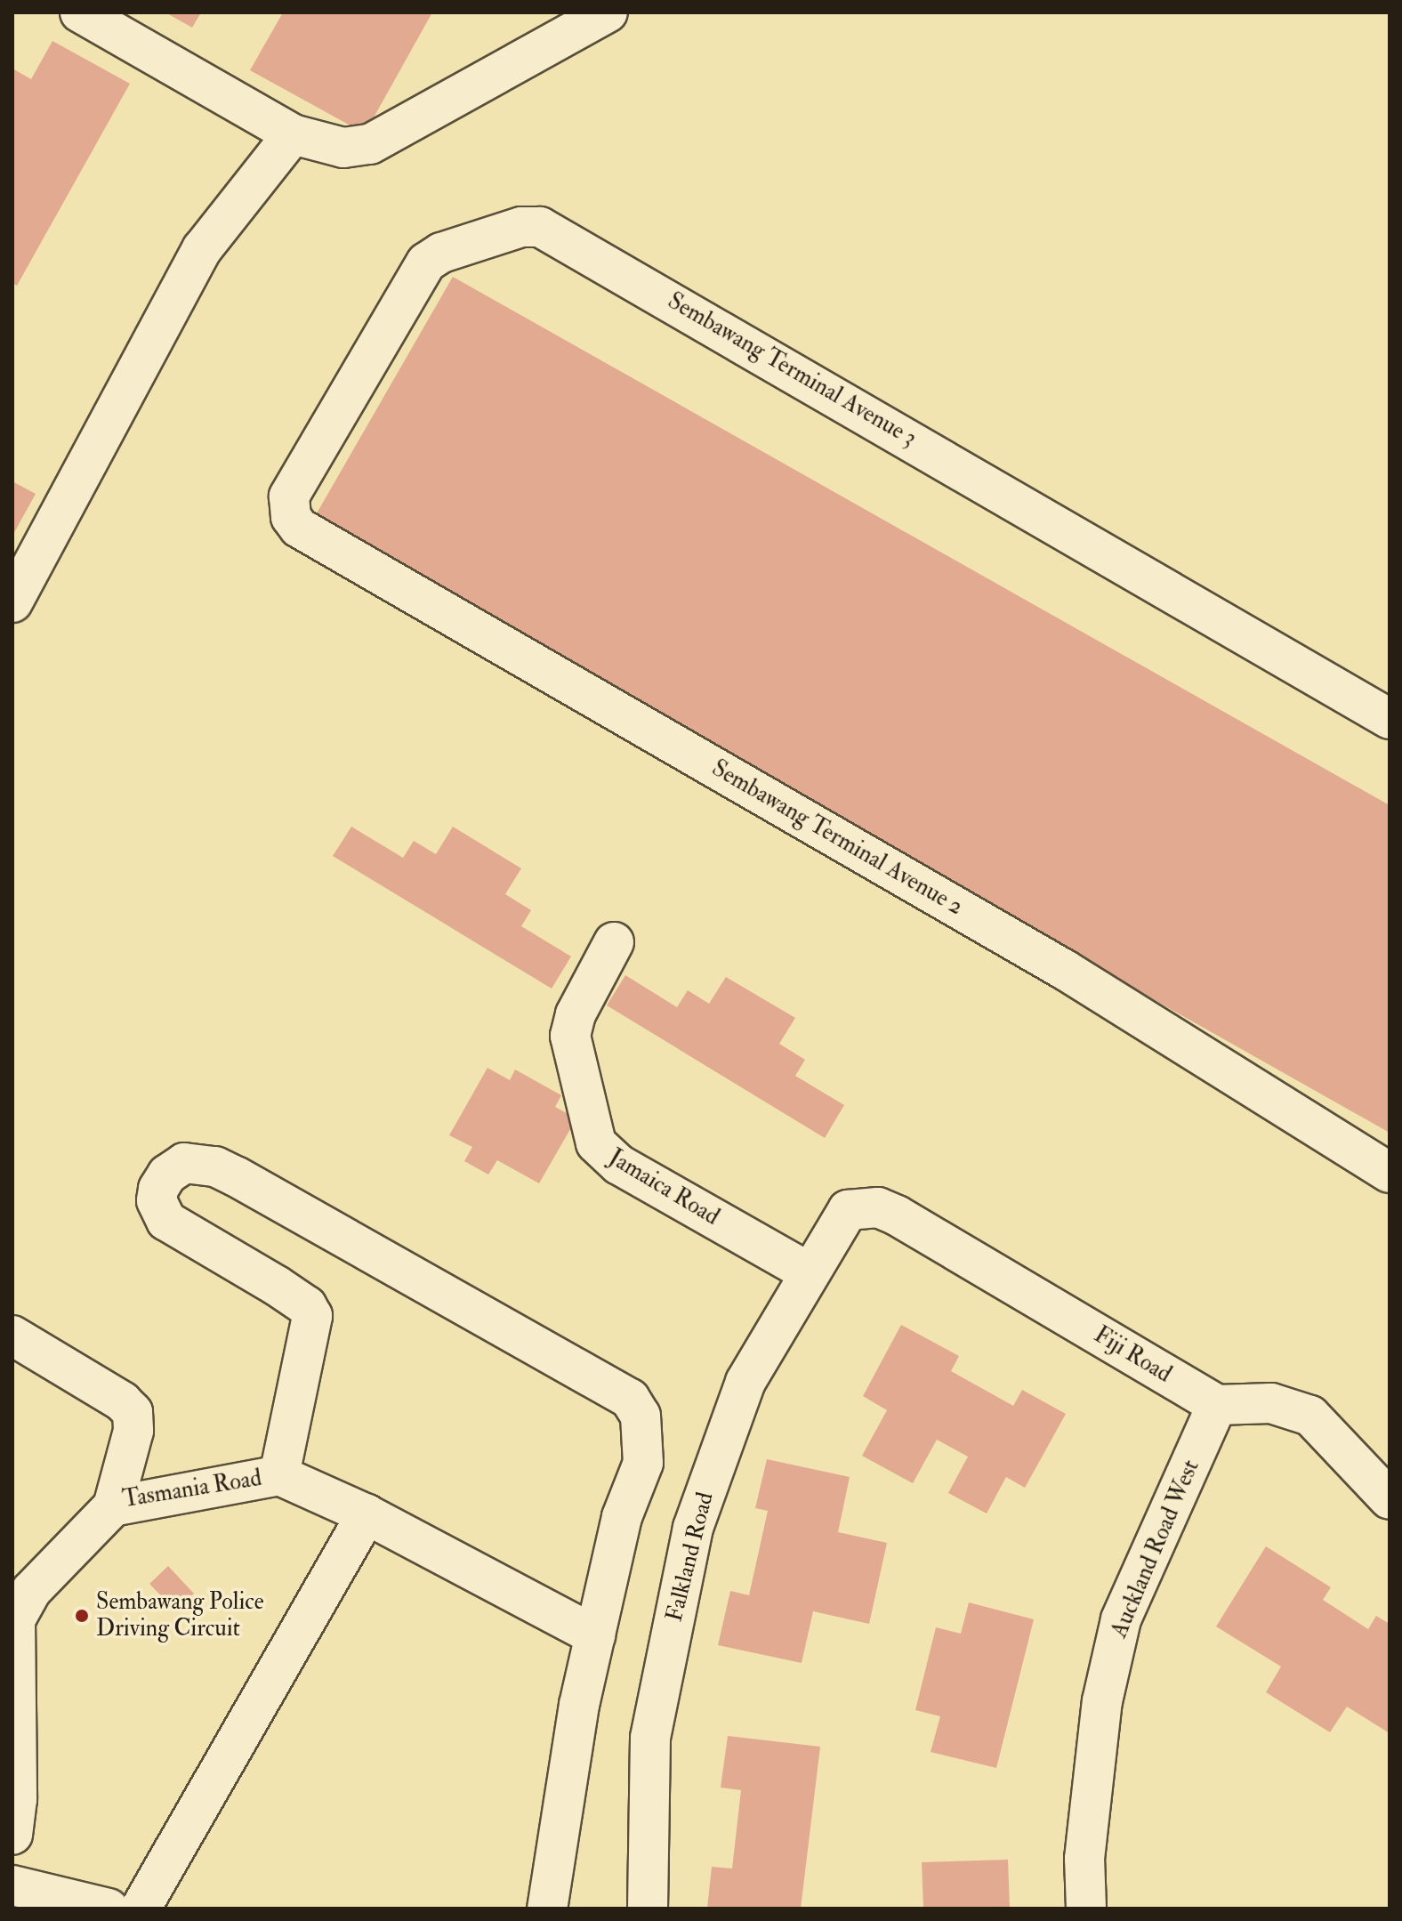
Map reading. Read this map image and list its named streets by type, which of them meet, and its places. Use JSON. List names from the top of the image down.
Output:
{
  "streets": {
    "street": [
      "Sembawang Terminal Avenue 3",
      "Sembawang Terminal Avenue 2",
      "Jamaica Road",
      "Fiji Road",
      "Tasmania Road",
      "Auckland Road West",
      "Falkland Road"
    ]
  },
  "crossings": [
    ["Sembawang Terminal Avenue 3", "Sembawang Terminal Avenue 2"],
    ["Jamaica Road", "Falkland Road"],
    ["Fiji Road", "Auckland Road West"],
    ["Fiji Road", "Falkland Road"]
  ],
  "places": ["Sembawang Police Driving Circuit"]
}
